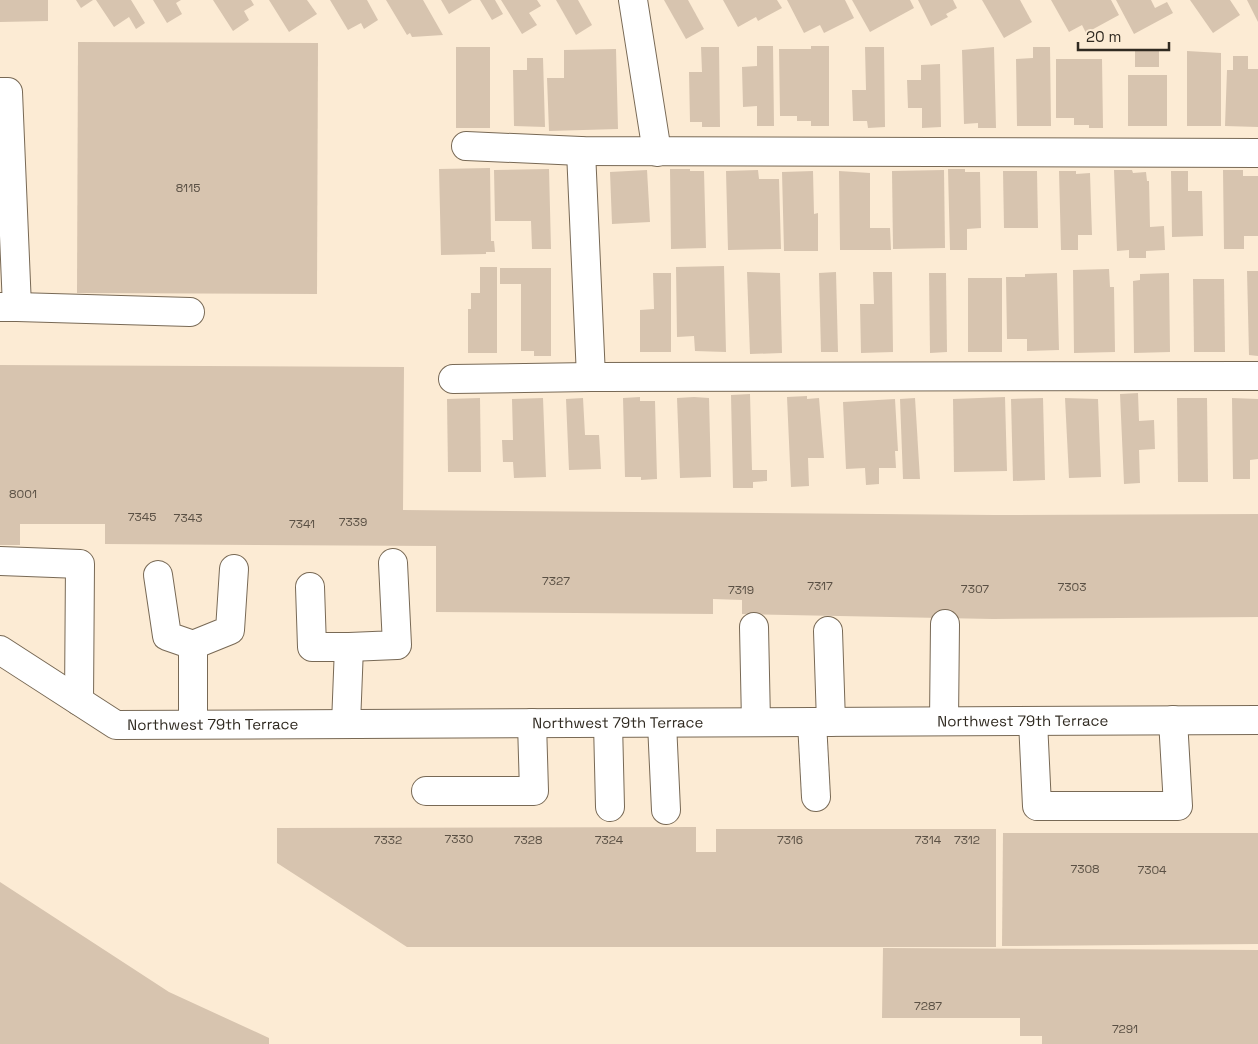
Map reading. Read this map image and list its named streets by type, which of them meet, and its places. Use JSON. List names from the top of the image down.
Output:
{
  "streets": {
    "street": ["Northwest 79th Terrace"]
  },
  "house_numbers": [
    "8115",
    "8001",
    "7345",
    "7343",
    "7339",
    "7341",
    "7327",
    "7317",
    "7303",
    "7307",
    "7319",
    "7330",
    "7332",
    "7328",
    "7324",
    "7316",
    "7314",
    "7312",
    "7308",
    "7304",
    "7287",
    "7291"
  ],
  "scale_bar": "20 m"
}
